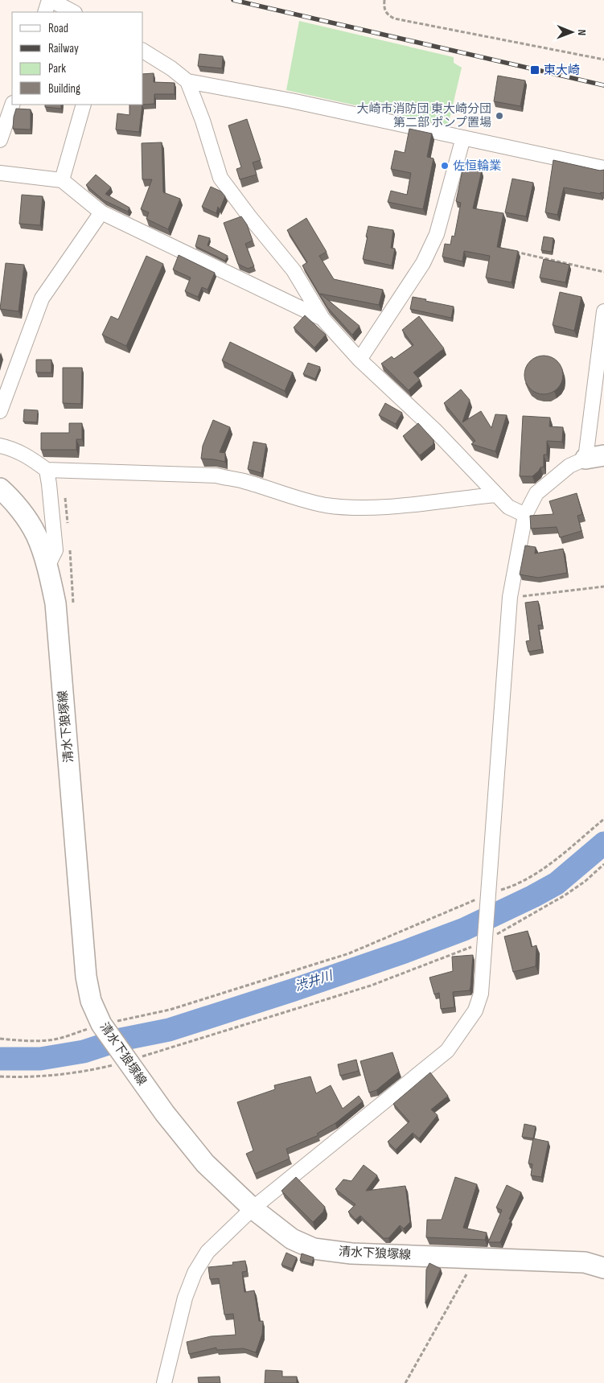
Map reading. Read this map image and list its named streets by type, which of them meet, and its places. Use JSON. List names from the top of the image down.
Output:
{
  "streets": {
    "main road": ["清水下狼塚線"]
  },
  "water": ["渋井川"],
  "places": {
    "transit": ["東大崎"],
    "other": ["大崎市消防団 東大崎分団 第二部 ポンプ置場", "佐恒輪業"]
  },
  "legend": [
    "Road",
    "Railway",
    "Park",
    "Building"
  ],
  "north": "right"
}
